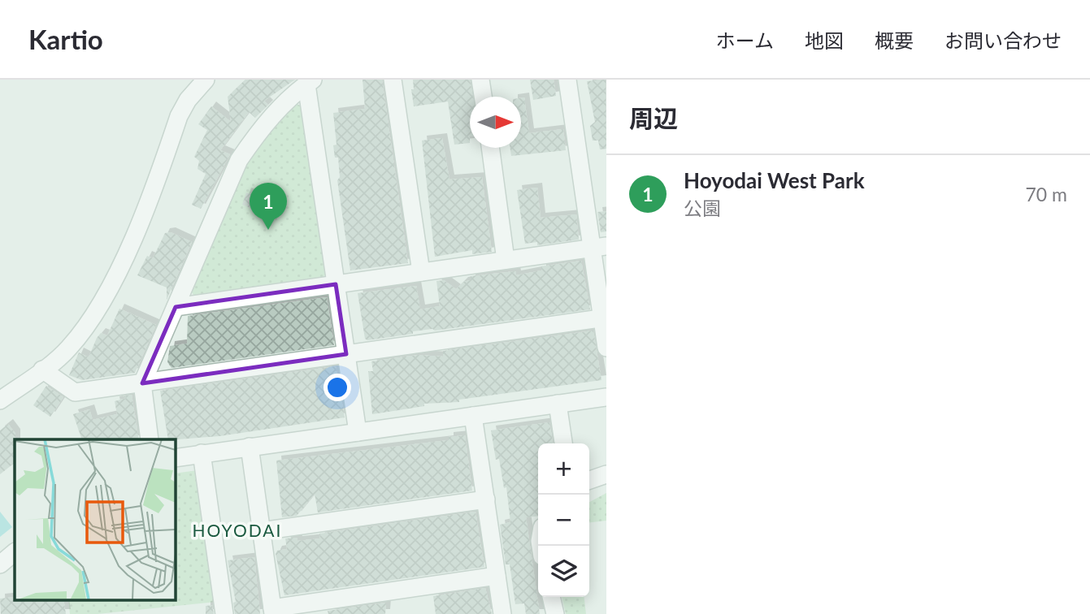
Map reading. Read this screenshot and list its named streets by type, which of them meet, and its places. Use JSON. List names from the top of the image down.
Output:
{
  "districts": ["HOYODAI"],
  "north": "right",
  "page": {
    "header": "Kartio",
    "nav": [
      "ホーム",
      "地図",
      "概要",
      "お問い合わせ"
    ],
    "heading": "周辺",
    "list": [
      {
        "mark": "1",
        "name": "Hoyodai West Park",
        "note": "公園",
        "value": "70 m"
      }
    ],
    "pins": "1",
    "map_buttons": ["+", "−"]
  }
}
